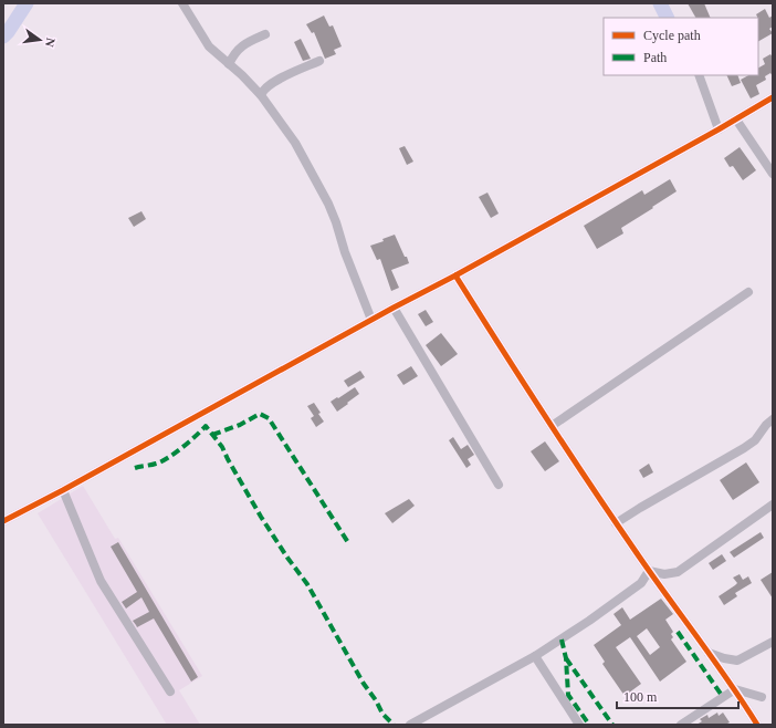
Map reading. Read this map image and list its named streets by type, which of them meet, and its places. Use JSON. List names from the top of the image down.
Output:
{
  "legend": ["Cycle path", "Path"],
  "scale_bar": "100 m",
  "north": "right"
}
